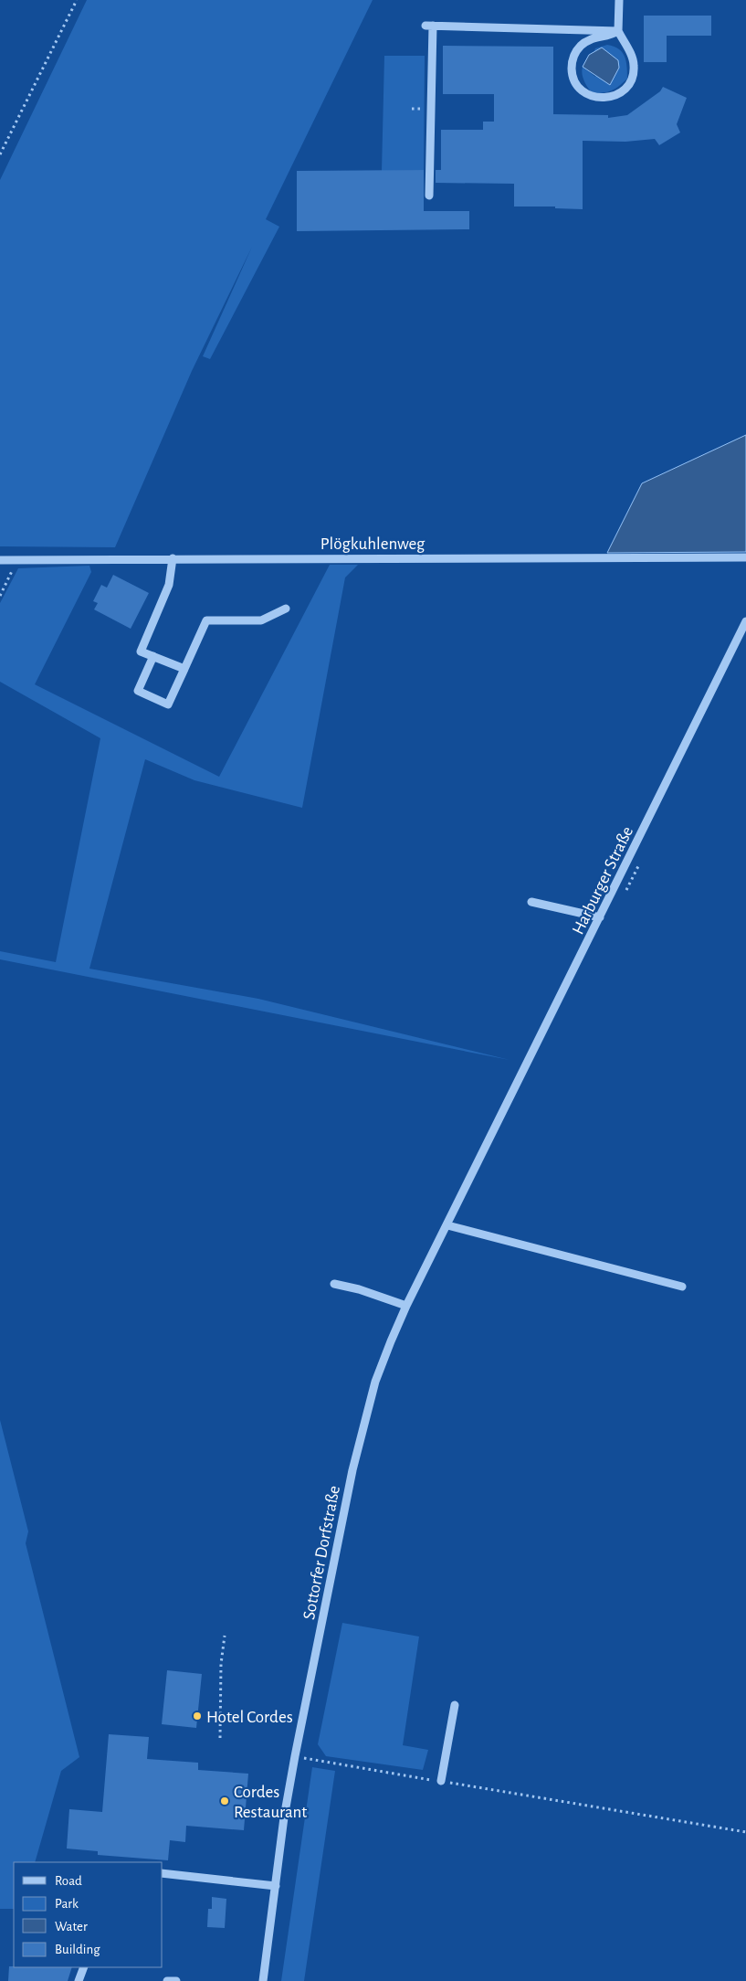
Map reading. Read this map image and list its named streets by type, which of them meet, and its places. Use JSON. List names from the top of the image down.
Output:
{
  "streets": {
    "street": ["Plögkuhlenweg", "Harburger Straße", "Sottorfer Dorfstraße"]
  },
  "crossings": [
    ["Harburger Straße", "Sottorfer Dorfstraße"]
  ],
  "places": ["Hotel Cordes", "Cordes Restaurant"],
  "legend": [
    "Road",
    "Park",
    "Water",
    "Building"
  ]
}
